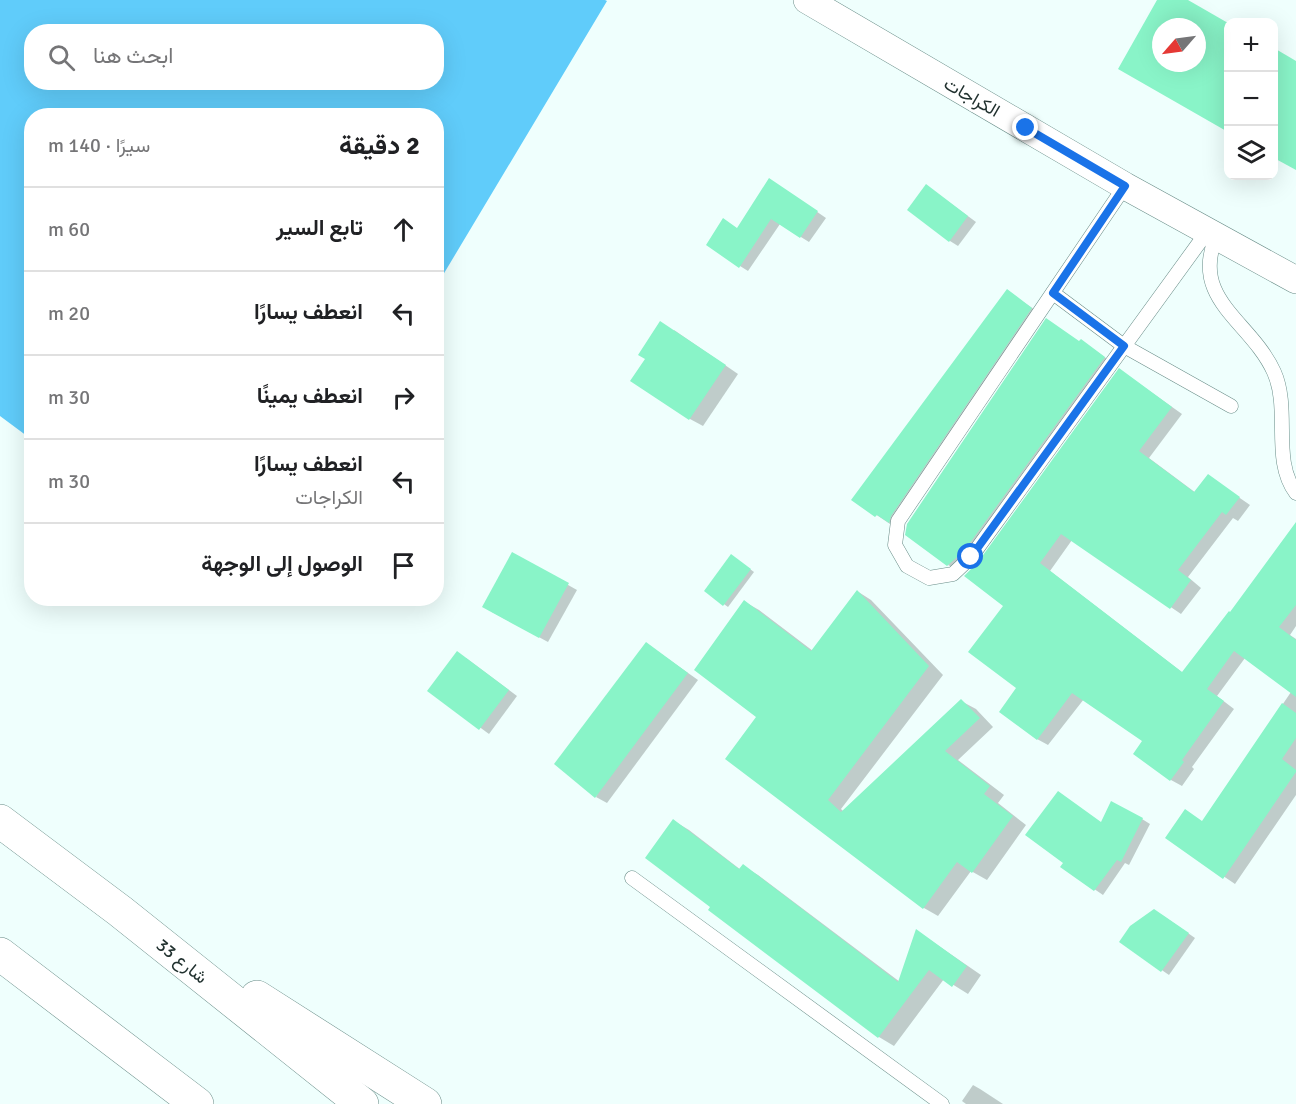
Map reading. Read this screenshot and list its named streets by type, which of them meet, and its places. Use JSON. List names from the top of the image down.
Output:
{
  "streets": {
    "highway": ["شارع 33"],
    "street": ["الكراجات"]
  },
  "north": "bottom left",
  "page": {
    "map_buttons": ["+", "−"],
    "search": "ابحث هنا",
    "heading": ["2 دقيقة", "سيرًا · 140 m"],
    "list": [
      ["تابع السير", "60 m"],
      ["انعطف يسارًا", "20 m"],
      ["انعطف يمينًا", "30 m"],
      ["انعطف يسارًا", "الكراجات", "30 m"],
      "الوصول إلى الوجهة"
    ]
  }
}
